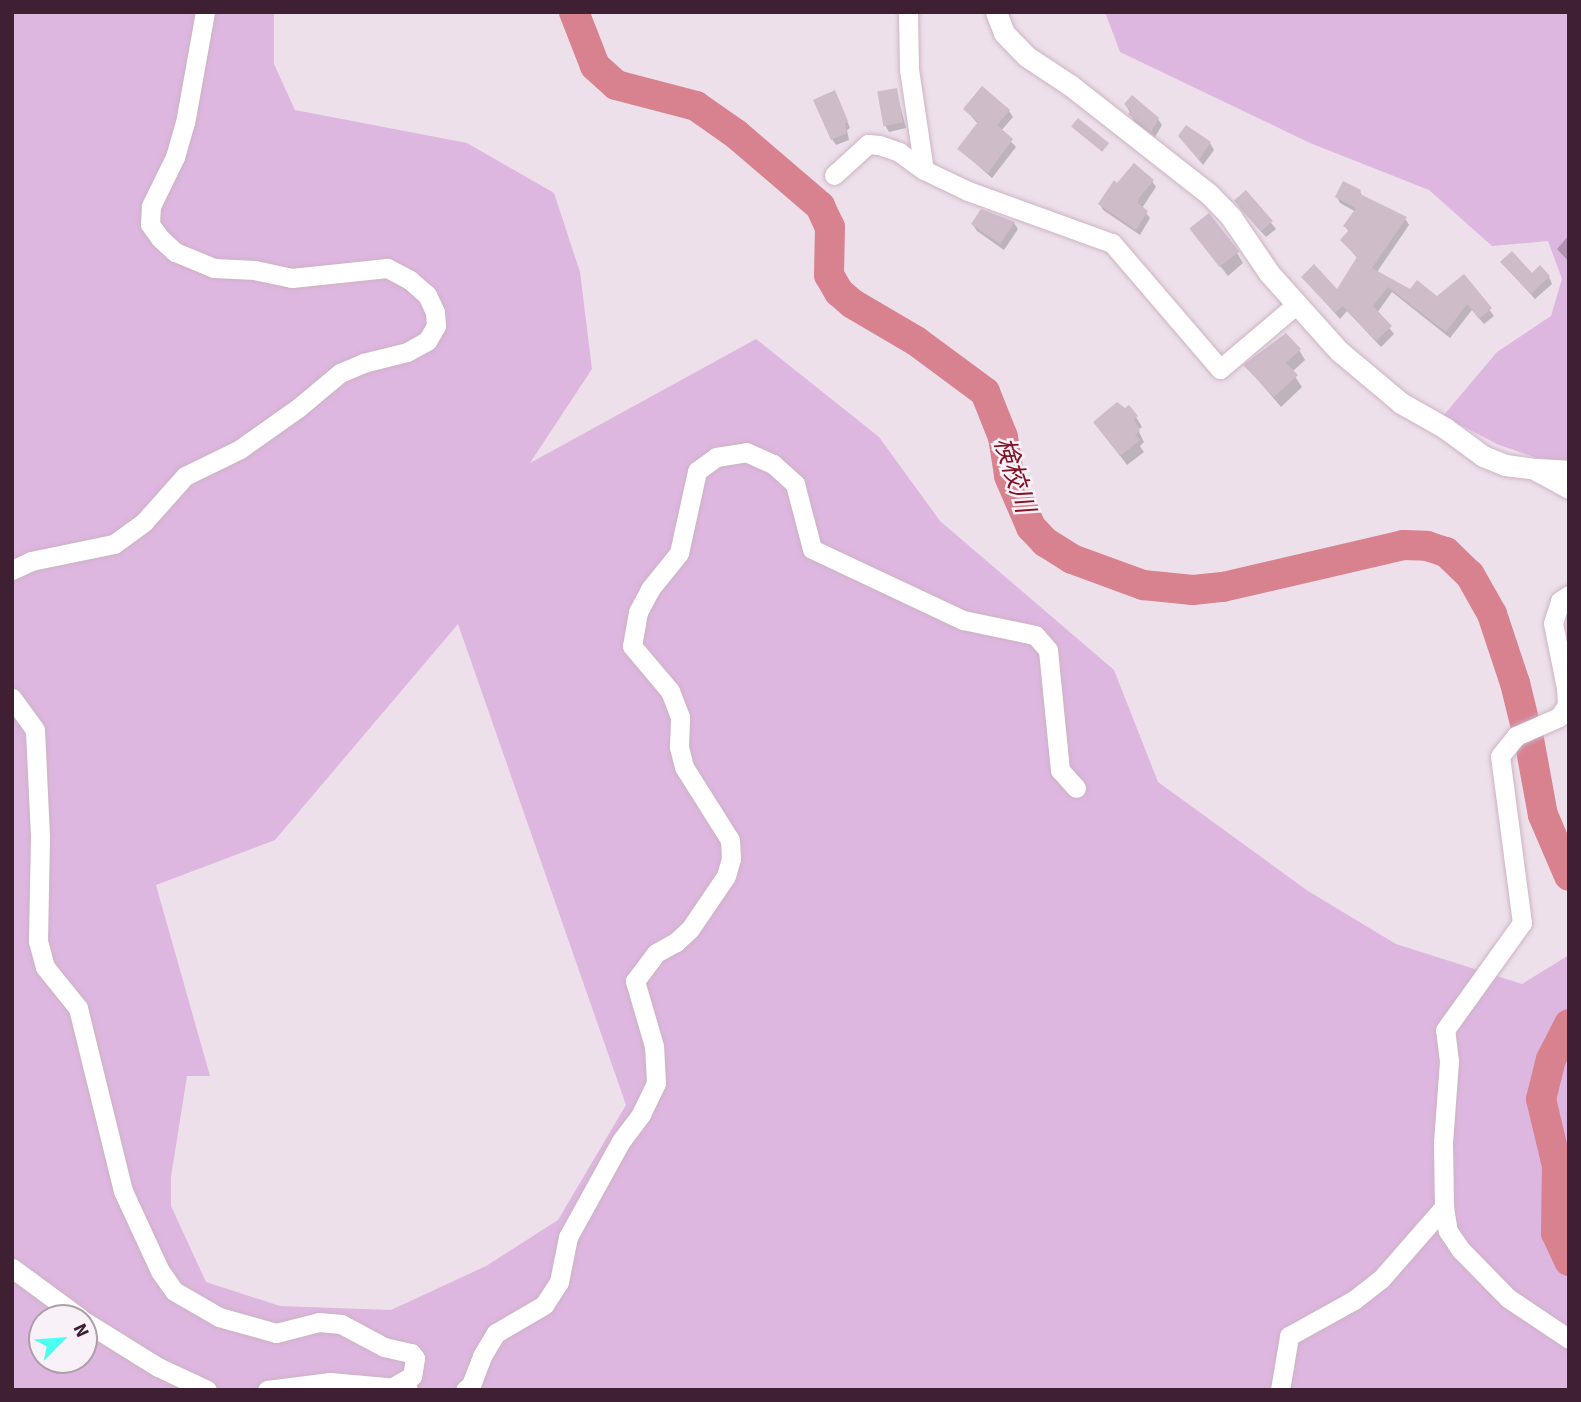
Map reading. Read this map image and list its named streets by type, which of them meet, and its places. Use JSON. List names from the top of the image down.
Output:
{
  "water": ["検校川"],
  "north": "top right"
}
